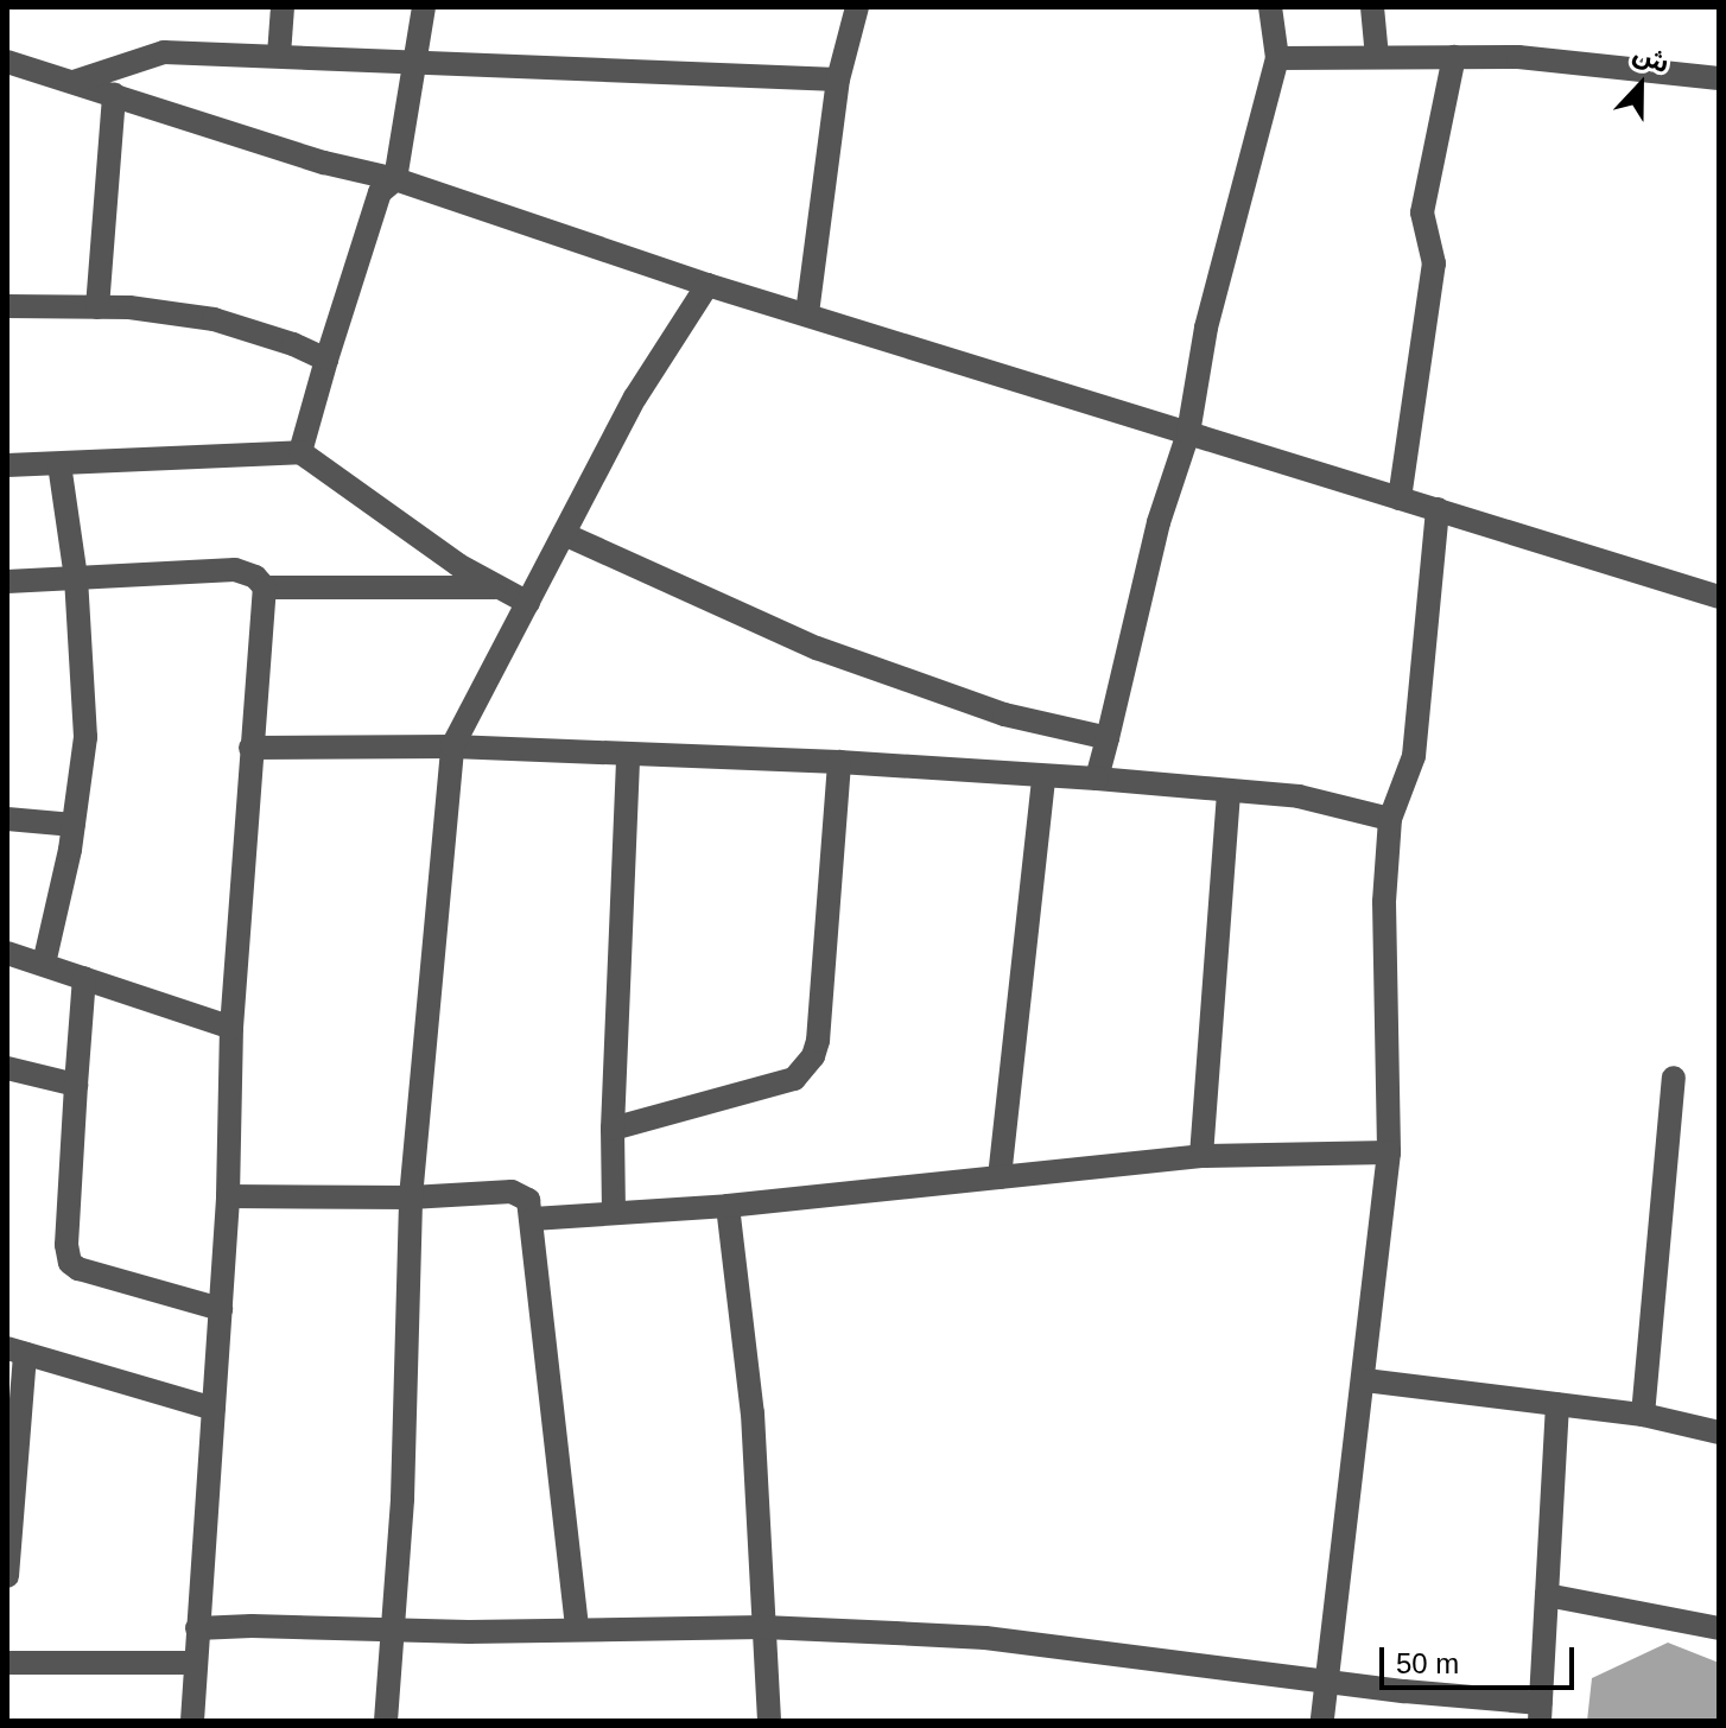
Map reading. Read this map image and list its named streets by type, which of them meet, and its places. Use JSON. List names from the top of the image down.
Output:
{
  "scale_bar": "50 m",
  "north": "top"
}
